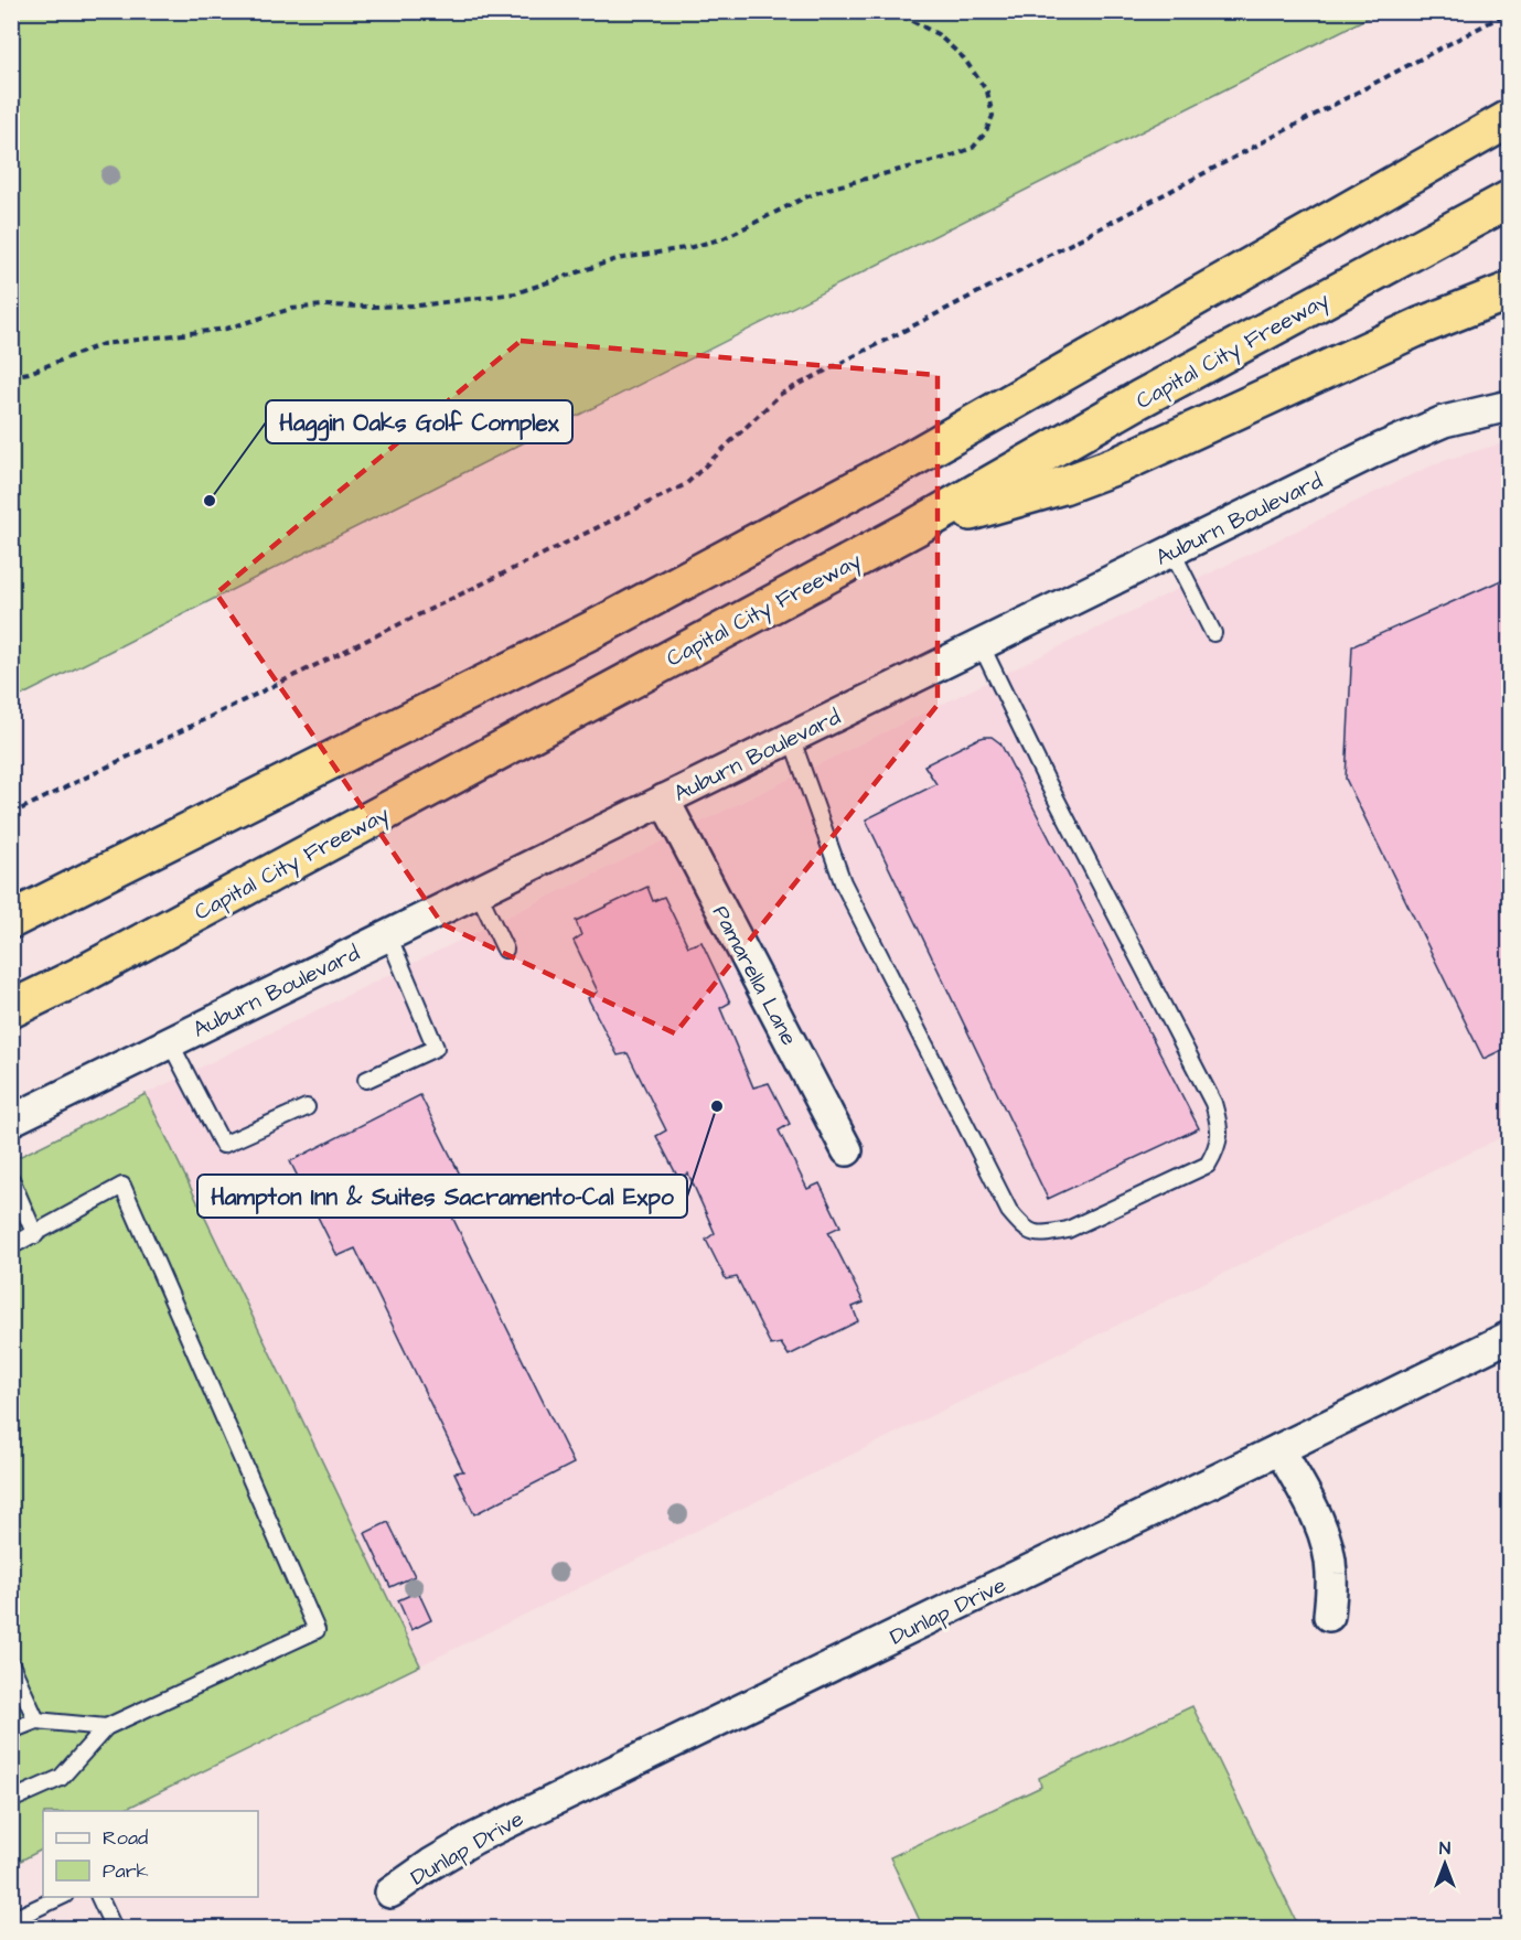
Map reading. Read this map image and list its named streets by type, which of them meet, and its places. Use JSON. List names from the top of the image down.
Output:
{
  "streets": {
    "highway": ["Capital City Freeway"],
    "street": ["Auburn Boulevard", "Pamarella Lane", "Dunlap Drive"]
  },
  "crossings": [
    ["Auburn Boulevard", "Pamarella Lane"]
  ],
  "places": ["Haggin Oaks Golf Complex", "Hampton Inn & Suites Sacramento-Cal Expo"],
  "legend": ["Road", "Park"],
  "north": "top"
}
